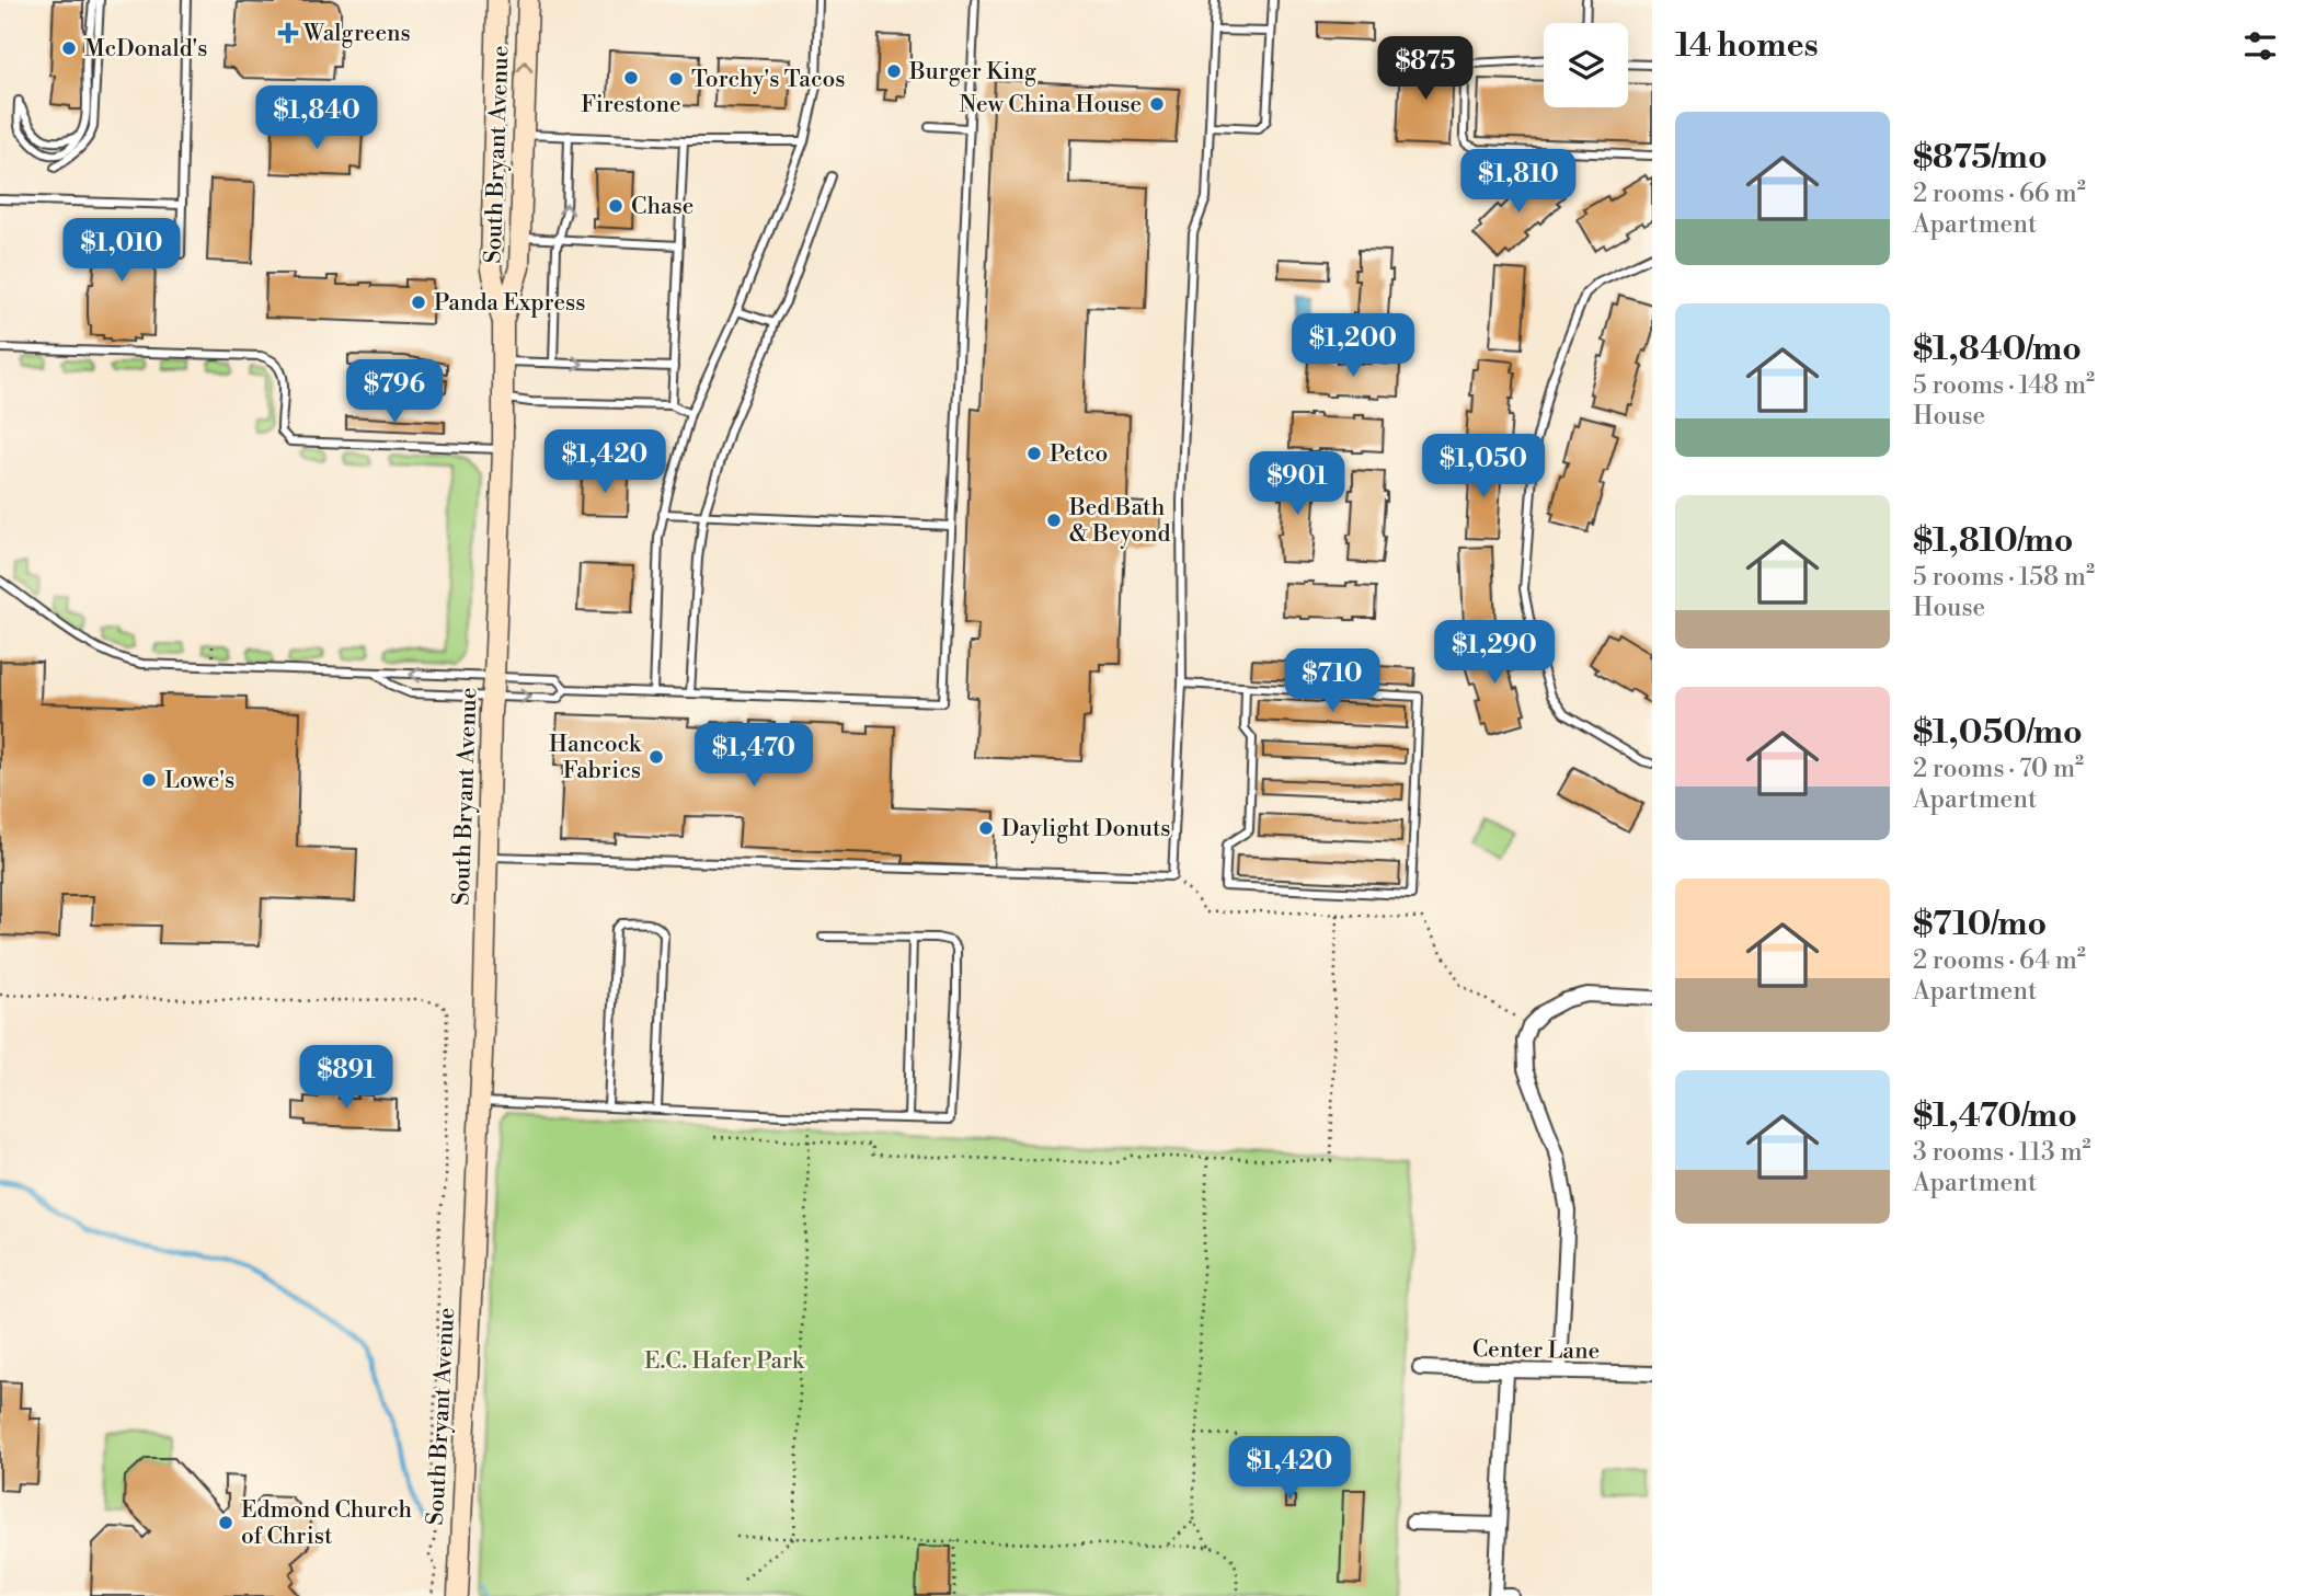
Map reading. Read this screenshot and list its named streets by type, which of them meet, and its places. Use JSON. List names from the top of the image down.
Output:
{
  "streets": {
    "main road": ["South Bryant Avenue"],
    "street": ["Center Lane"]
  },
  "parks": ["E.C. Hafer Park"],
  "places": {
    "health": ["Walgreens"],
    "other": [
      "McDonald's",
      "Burger King",
      "Firestone",
      "Torchy's Tacos",
      "New China House",
      "Chase",
      "Panda Express",
      "Petco",
      "Bed Bath & Beyond",
      "Hancock Fabrics",
      "Lowe's",
      "Daylight Donuts",
      "Edmond Church of Christ"
    ]
  },
  "page": {
    "heading": "14 homes",
    "price": [
      "$875",
      "$1,840",
      "$1,810",
      "$1,010",
      "$1,200",
      "$796",
      "$1,420",
      "$1,050",
      "$901",
      "$1,290",
      "$710",
      "$1,470",
      "$891",
      "$1,420"
    ],
    "list": [
      {
        "name": "$875/mo",
        "note": "2 rooms · 66 m² · Apartment"
      },
      {
        "name": "$1,840/mo",
        "note": "5 rooms · 148 m² · House"
      },
      {
        "name": "$1,810/mo",
        "note": "5 rooms · 158 m² · House"
      },
      {
        "name": "$1,050/mo",
        "note": "2 rooms · 70 m² · Apartment"
      },
      {
        "name": "$710/mo",
        "note": "2 rooms · 64 m² · Apartment"
      },
      {
        "name": "$1,470/mo",
        "note": "3 rooms · 113 m² · Apartment"
      }
    ]
  }
}
